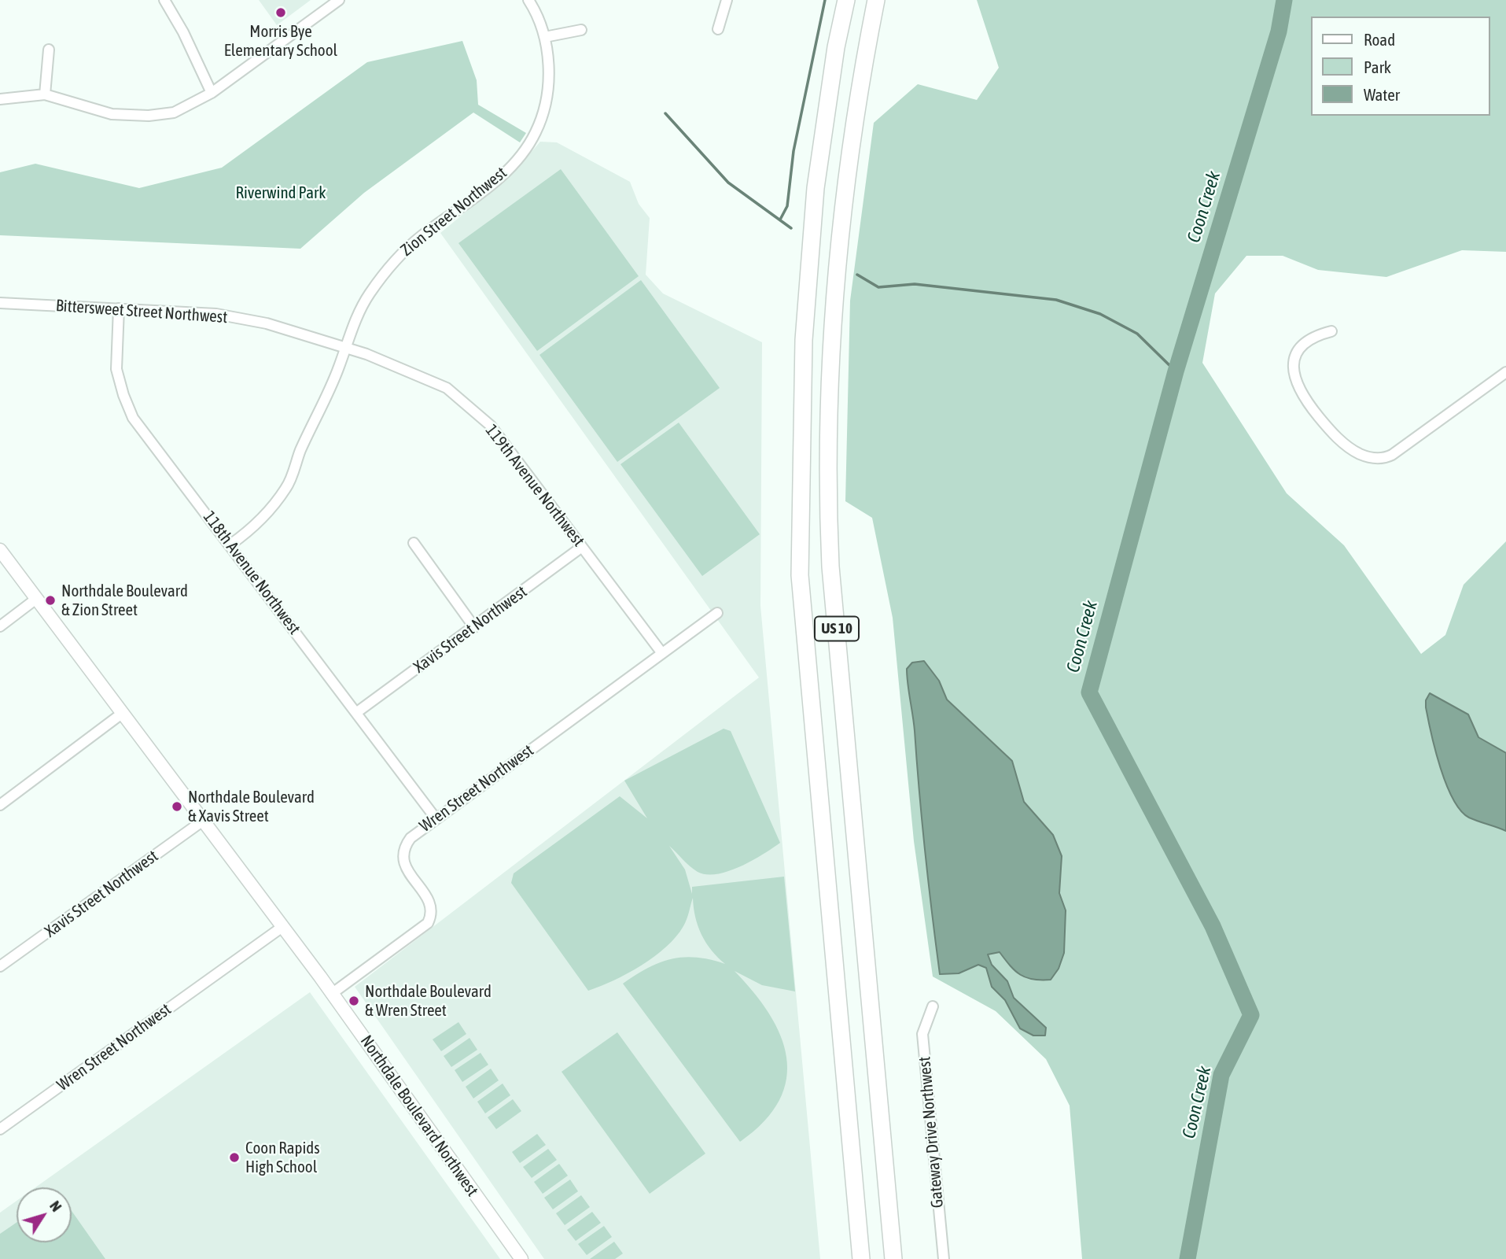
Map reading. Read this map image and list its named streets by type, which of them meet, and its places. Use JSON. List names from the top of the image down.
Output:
{
  "streets": {
    "highway": ["US 10"],
    "street": [
      "Zion Street Northwest",
      "Bittersweet Street Northwest",
      "119th Avenue Northwest",
      "118th Avenue Northwest",
      "Xavis Street Northwest",
      "Wren Street Northwest",
      "Northdale Boulevard Northwest",
      "Gateway Drive Northwest"
    ]
  },
  "crossings": [
    ["Zion Street Northwest", "Bittersweet Street Northwest"],
    ["Zion Street Northwest", "119th Avenue Northwest"],
    ["Zion Street Northwest", "118th Avenue Northwest"],
    ["Bittersweet Street Northwest", "119th Avenue Northwest"],
    ["Bittersweet Street Northwest", "118th Avenue Northwest"],
    ["119th Avenue Northwest", "Xavis Street Northwest"],
    ["119th Avenue Northwest", "Wren Street Northwest"],
    ["118th Avenue Northwest", "Xavis Street Northwest"],
    ["118th Avenue Northwest", "Wren Street Northwest"],
    ["Xavis Street Northwest", "Northdale Boulevard Northwest"],
    ["Wren Street Northwest", "Northdale Boulevard Northwest"]
  ],
  "water": ["Coon Creek"],
  "parks": ["Riverwind Park"],
  "places": [
    "Morris Bye Elementary School",
    "Northdale Boulevard & Zion Street",
    "Northdale Boulevard & Xavis Street",
    "Northdale Boulevard & Wren Street",
    "Coon Rapids High School"
  ],
  "legend": ["Road", "Park", "Water"],
  "north": "top right"
}
